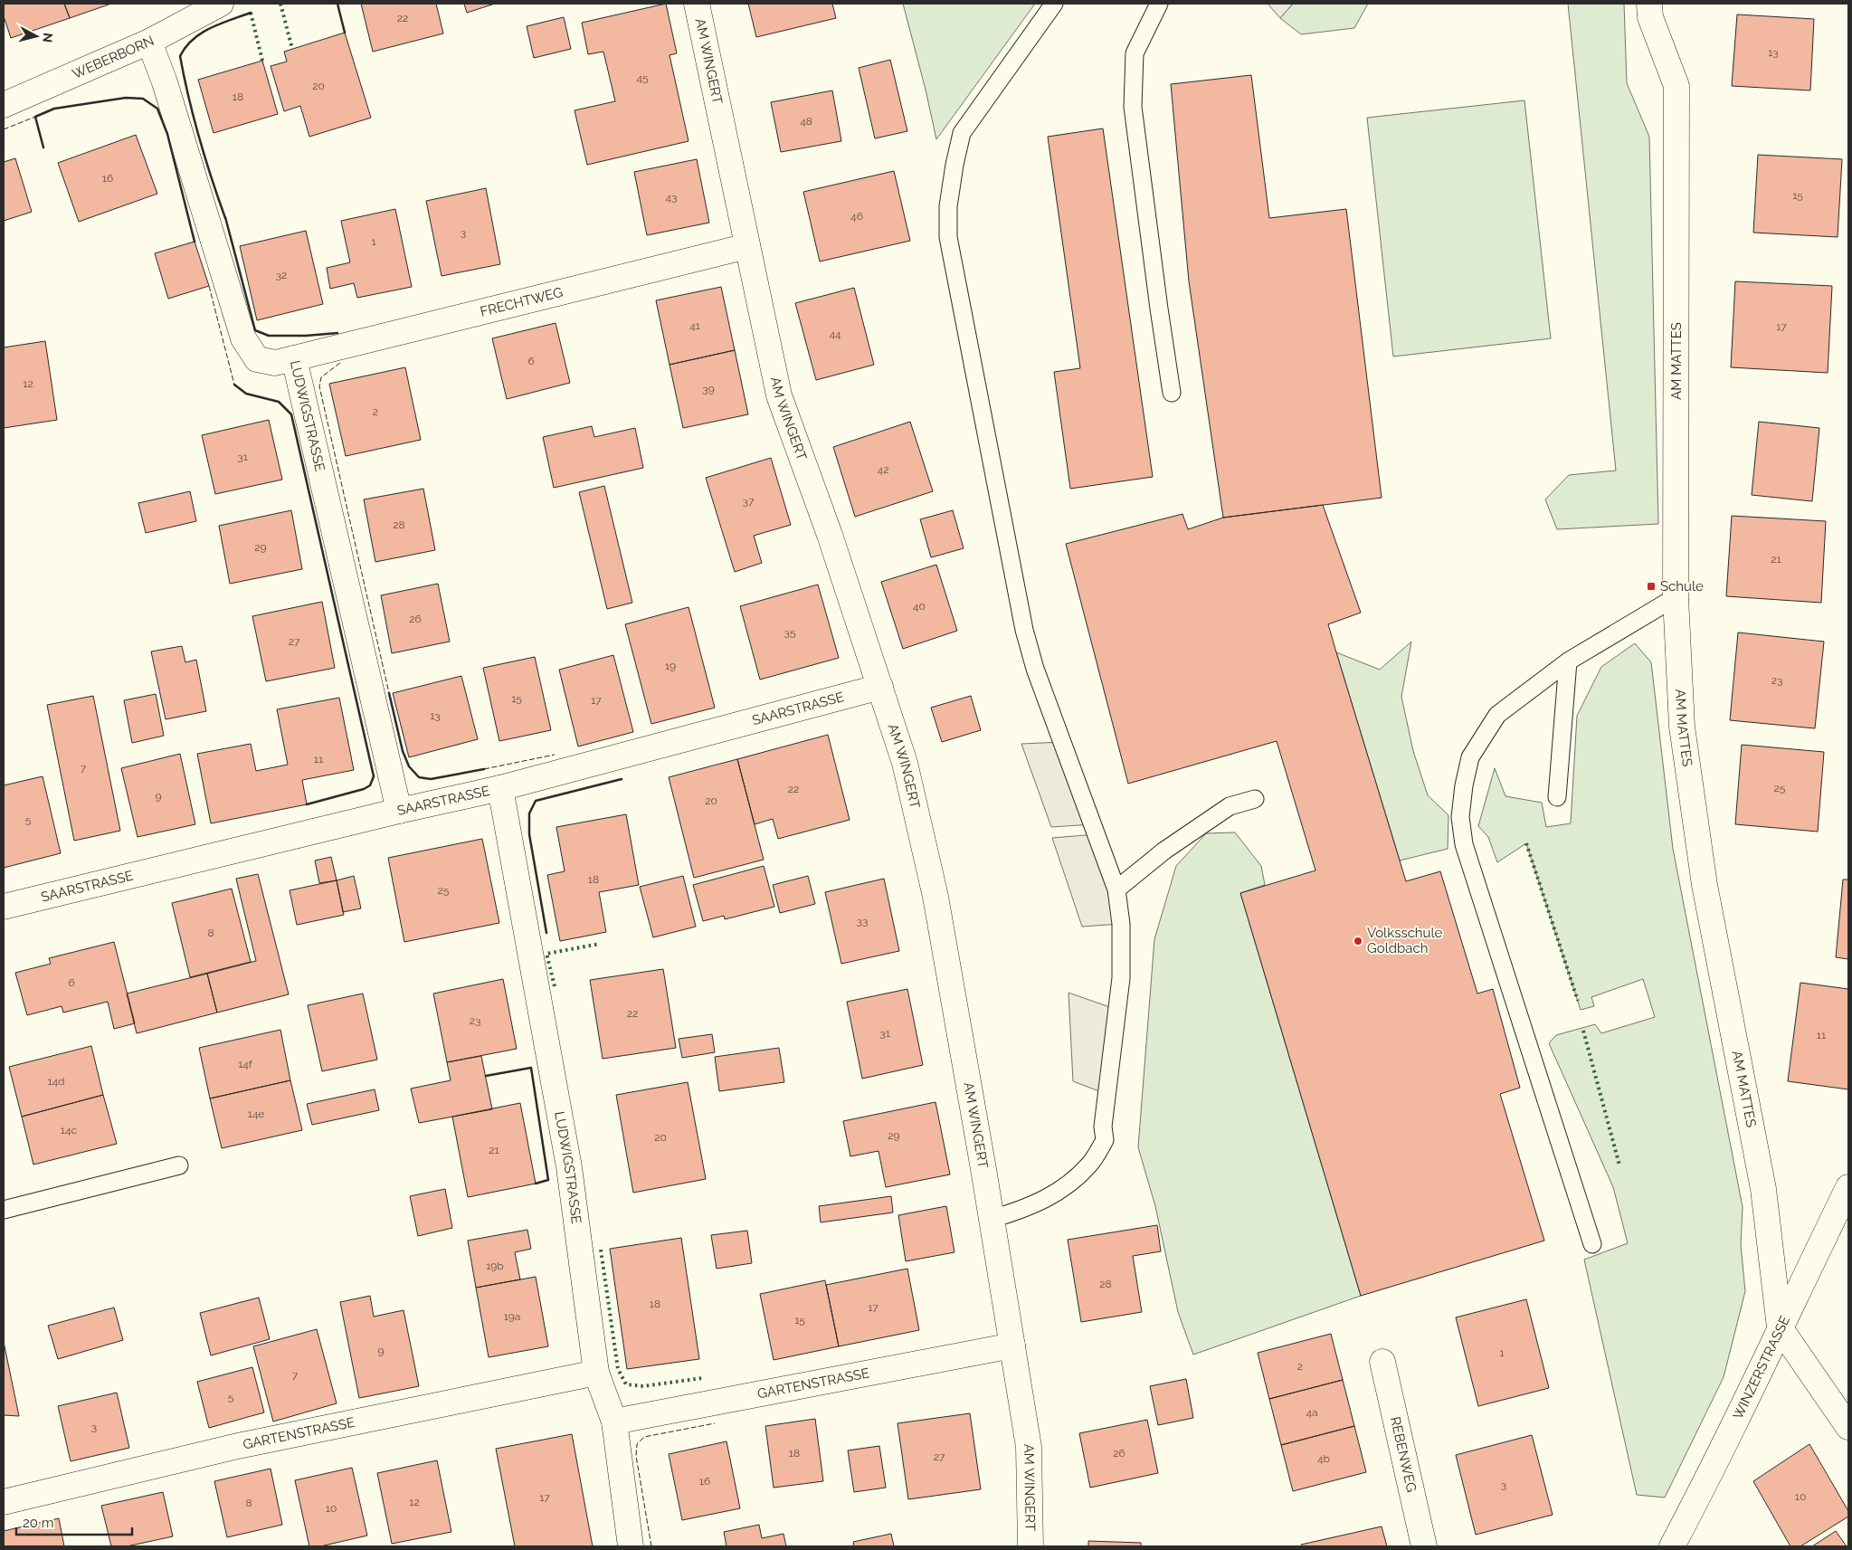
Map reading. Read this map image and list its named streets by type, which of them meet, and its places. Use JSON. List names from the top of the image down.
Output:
{
  "streets": {
    "street": [
      "WEBERBORN",
      "AM WINGERT",
      "FRECHTWEG",
      "AM MATTES",
      "LUDWIGSTRASSE",
      "SAARSTRASSE",
      "WINZERSTRASSE",
      "GARTENSTRASSE",
      "REBENWEG"
    ]
  },
  "crossings": [
    ["WEBERBORN", "LUDWIGSTRASSE"],
    ["AM WINGERT", "FRECHTWEG"],
    ["AM WINGERT", "SAARSTRASSE"],
    ["AM WINGERT", "GARTENSTRASSE"],
    ["FRECHTWEG", "LUDWIGSTRASSE"],
    ["AM MATTES", "WINZERSTRASSE"],
    ["LUDWIGSTRASSE", "SAARSTRASSE"],
    ["LUDWIGSTRASSE", "GARTENSTRASSE"]
  ],
  "places": {
    "transit": ["Schule"],
    "other": ["Volksschule Goldbach"]
  },
  "house_numbers": [
    "22",
    "13",
    "45",
    "20",
    "18",
    "48",
    "16",
    "15",
    "43",
    "46",
    "3",
    "1",
    "32",
    "41",
    "17",
    "44",
    "6",
    "12",
    "39",
    "2",
    "31",
    "42",
    "37",
    "28",
    "29",
    "21",
    "40",
    "26",
    "35",
    "27",
    "19",
    "23",
    "15",
    "17",
    "13",
    "11",
    "7",
    "25",
    "22",
    "9",
    "20",
    "5",
    "18",
    "25",
    "33",
    "8",
    "6",
    "22",
    "23",
    "31",
    "11",
    "14f",
    "14d",
    "14e",
    "14c",
    "29",
    "20",
    "21",
    "19b",
    "28",
    "18",
    "17",
    "19a",
    "15",
    "9",
    "1",
    "2",
    "7",
    "5",
    "4a",
    "3",
    "18",
    "26",
    "27",
    "4b",
    "16",
    "3",
    "10",
    "17",
    "12",
    "8",
    "10"
  ],
  "scale_bar": "20 m",
  "north": "right"
}
